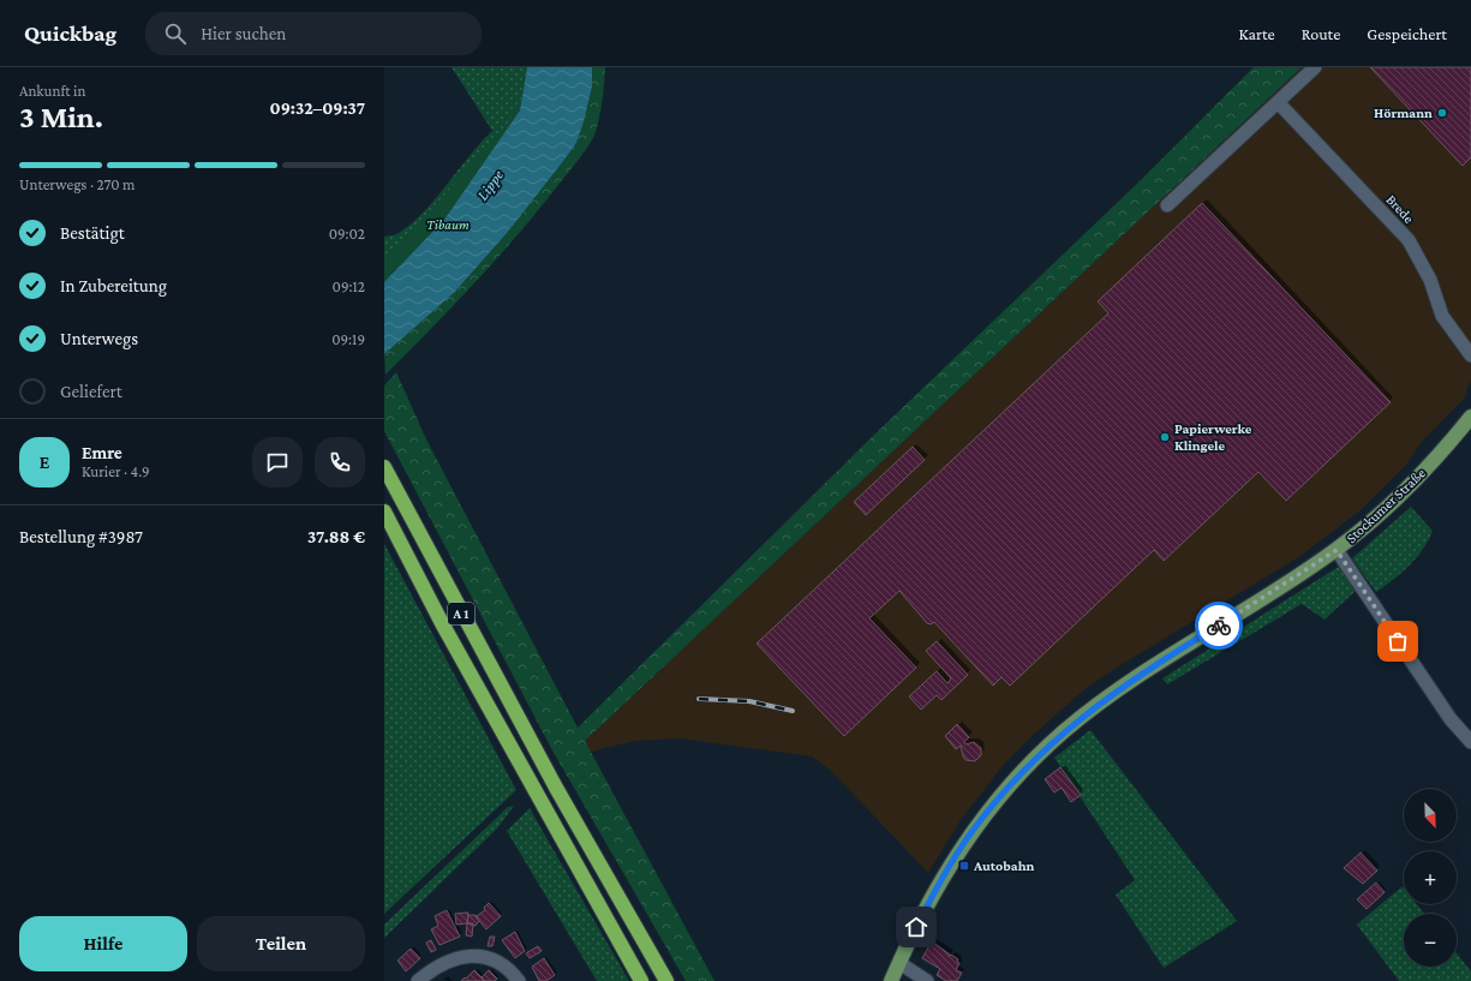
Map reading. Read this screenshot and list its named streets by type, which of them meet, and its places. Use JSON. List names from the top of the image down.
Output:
{
  "streets": {
    "highway": ["A 1"],
    "main road": ["Stockumer Straße"],
    "street": ["Brede"]
  },
  "water": ["Lippe"],
  "parks": ["Tibaum"],
  "places": {
    "other": ["Hörmann", "Papierwerke Klingele"],
    "transit": ["Autobahn"]
  },
  "north": "bottom right",
  "page": {
    "header": "Quickbag",
    "search": "Hier suchen",
    "nav": ["Karte", "Route", "Gespeichert"],
    "heading": ["3 Min.", "Ankunft in", "09:32–09:37"],
    "panel": [
      "Emre",
      "Kurier · 4.9",
      "Bestellung #3987",
      "37.88 €"
    ],
    "bar": "Unterwegs · 270 m",
    "list": [
      ["Bestätigt", "09:02"],
      ["In Zubereitung", "09:12"],
      ["Unterwegs", "09:19"],
      "Geliefert"
    ],
    "round": "E",
    "map_buttons": ["+", "−"],
    "buttons": ["Hilfe", "Teilen"]
  }
}
